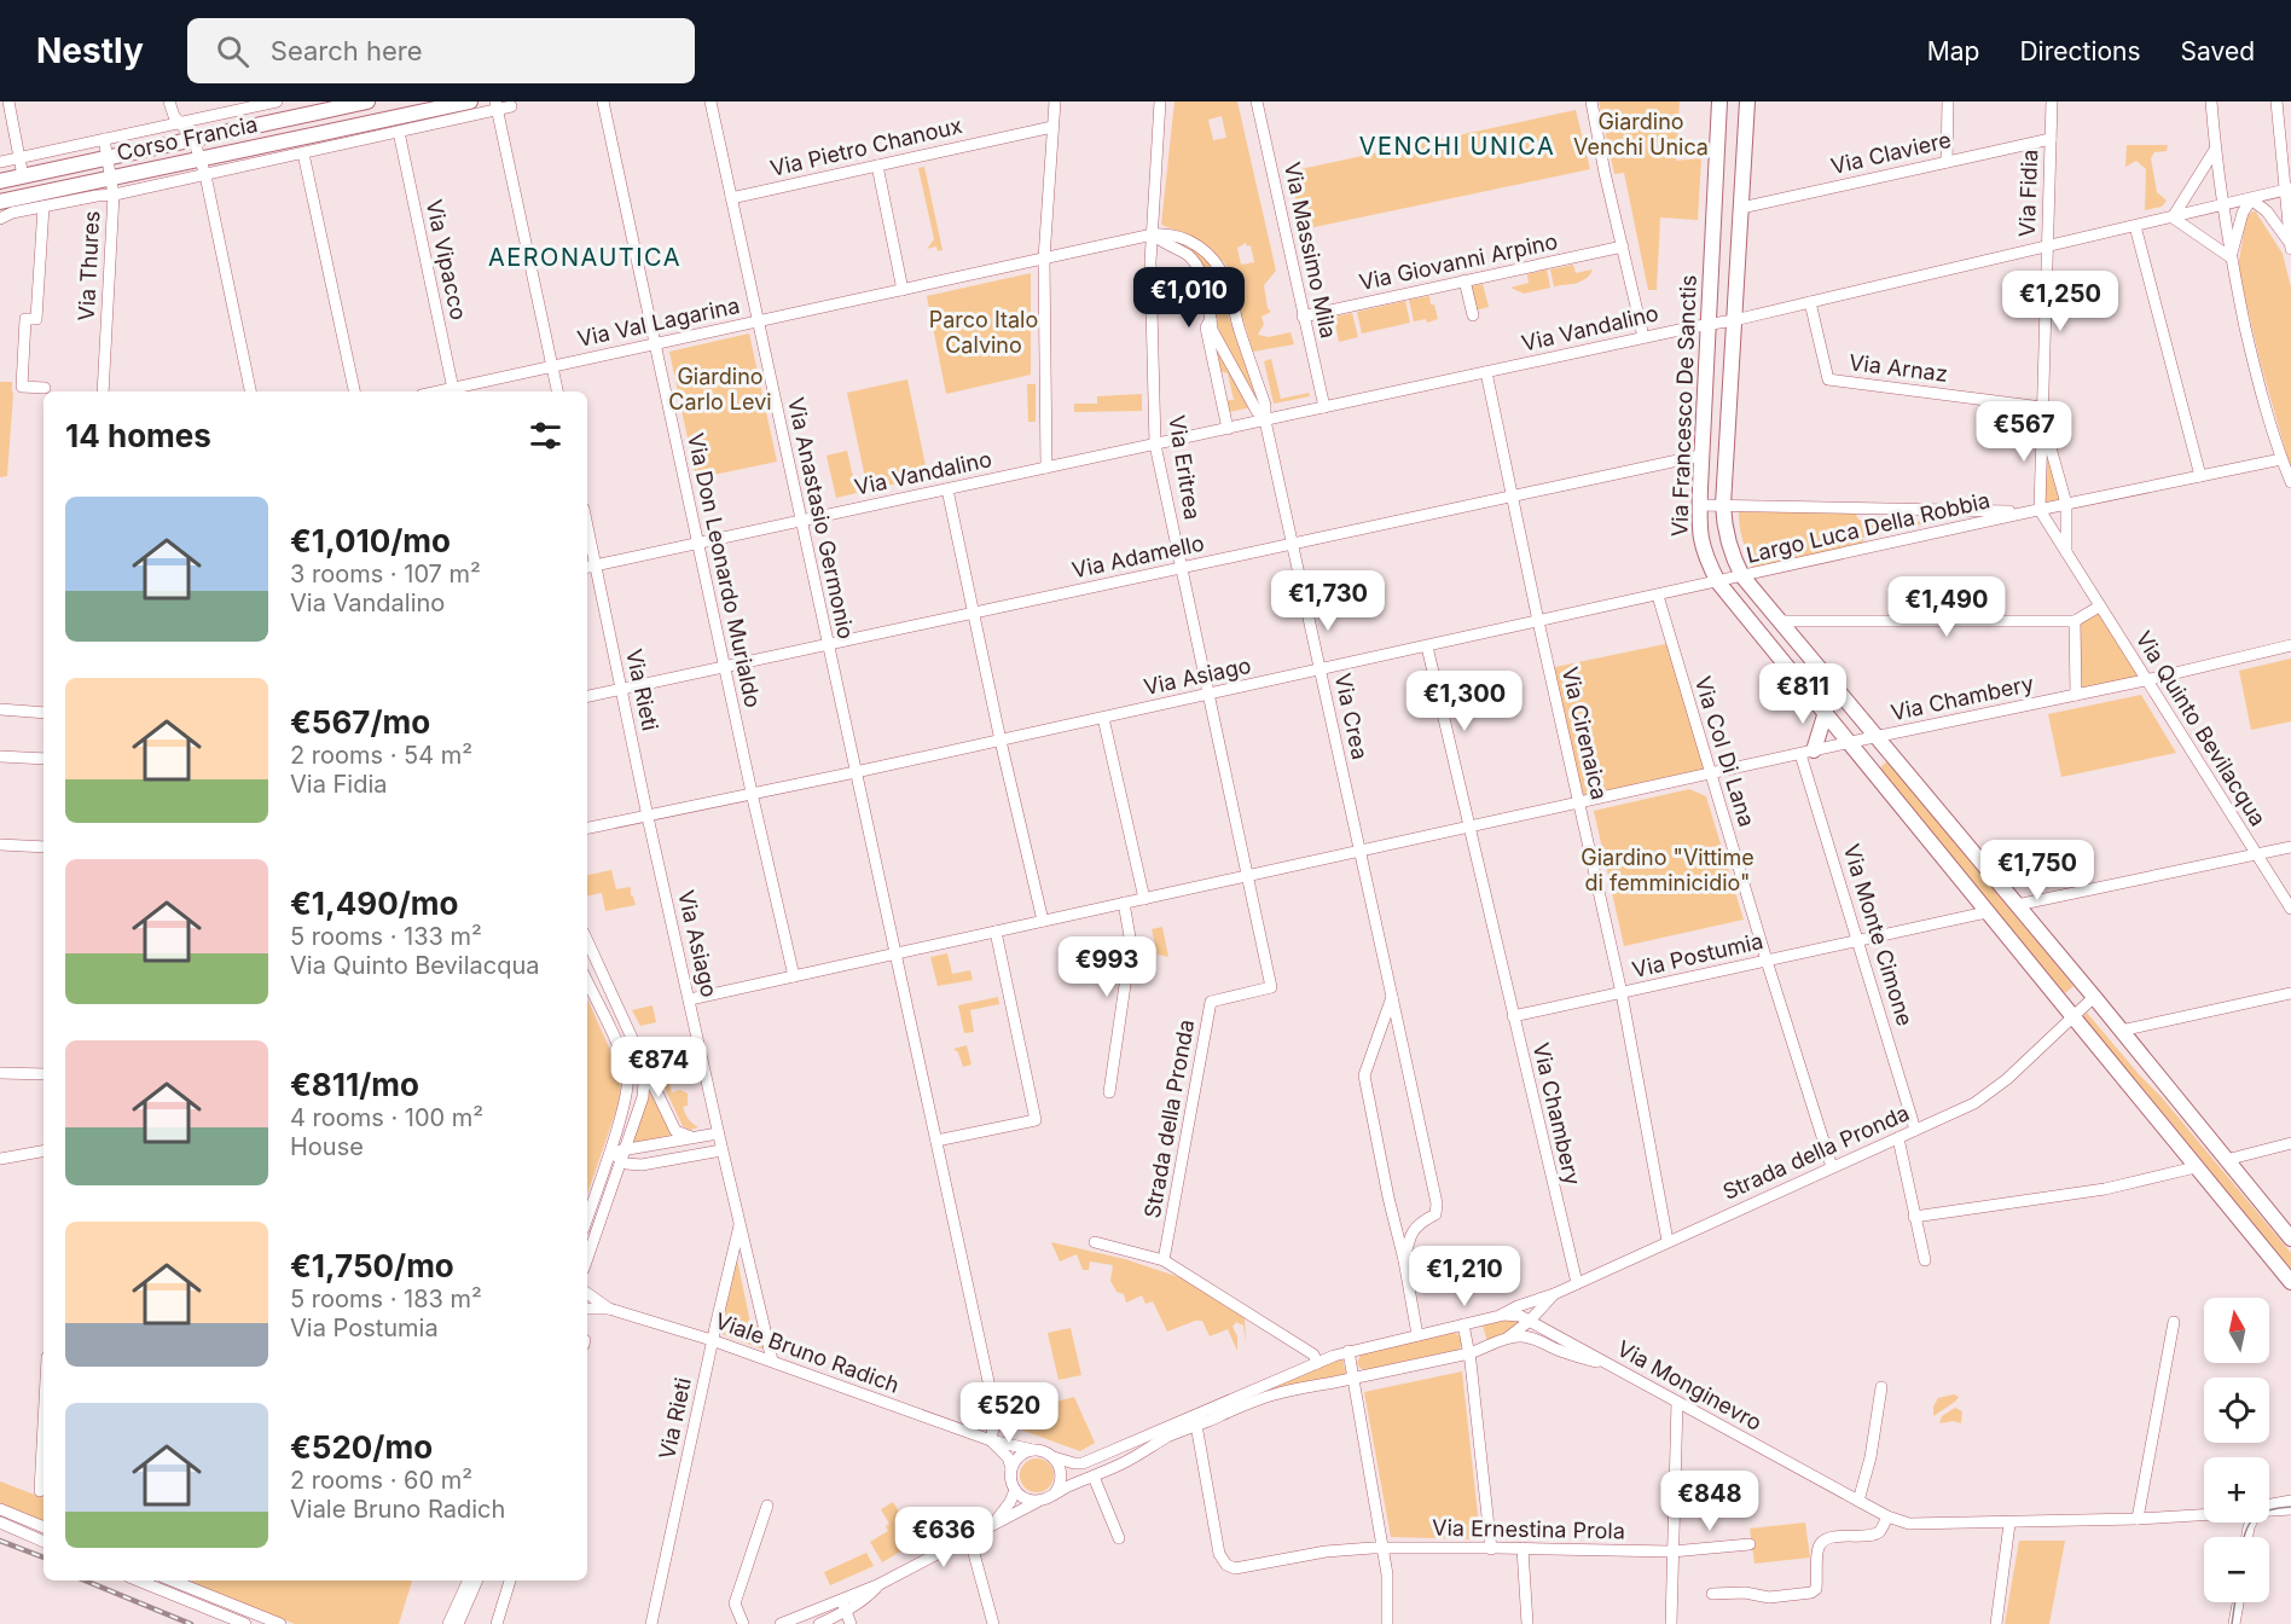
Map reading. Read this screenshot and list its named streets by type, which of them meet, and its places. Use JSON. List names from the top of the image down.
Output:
{
  "streets": {
    "main road": ["Corso Francia", "Via Francesco De Sanctis"],
    "street": [
      "Via Pietro Chanoux",
      "Via Claviere",
      "Via Fidia",
      "Via Massimo Mila",
      "Via Vipacco",
      "Via Giovanni Arpino",
      "Via Thures",
      "Via Val Lagarina",
      "Via Vandalino",
      "Via Arnaz",
      "Via Eritrea",
      "Via Anastasio Germonio",
      "Largo Luca Della Robbia",
      "Via Adamello",
      "Via Don Leonardo Murialdo",
      "Via Asiago",
      "Via Rieti",
      "Via Chambery",
      "Via Crea",
      "Via Quinto Bevilacqua",
      "Via Cirenaica",
      "Via Col Di Lana",
      "Via Monte Cimone",
      "Via Postumia",
      "Strada della Pronda",
      "Viale Bruno Radich",
      "Via Monginevro",
      "Via Ernestina Prola"
    ]
  },
  "crossings": [
    ["Corso Francia", "Via Vipacco"],
    ["Corso Francia", "Via Thures"],
    ["Via Pietro Chanoux", "Via Anastasio Germonio"],
    ["Via Claviere", "Via Fidia"],
    ["Via Claviere", "Via Francesco De Sanctis"],
    ["Via Fidia", "Via Vandalino"],
    ["Via Fidia", "Via Arnaz"],
    ["Via Fidia", "Largo Luca Della Robbia"],
    ["Via Fidia", "Via Quinto Bevilacqua"],
    ["Via Massimo Mila", "Via Giovanni Arpino"],
    ["Via Massimo Mila", "Via Vandalino"],
    ["Via Vipacco", "Via Val Lagarina"],
    ["Via Val Lagarina", "Via Eritrea"],
    ["Via Val Lagarina", "Via Anastasio Germonio"],
    ["Via Val Lagarina", "Via Don Leonardo Murialdo"],
    ["Via Vandalino", "Via Arnaz"],
    ["Via Vandalino", "Via Francesco De Sanctis"],
    ["Via Vandalino", "Via Eritrea"],
    ["Via Vandalino", "Via Anastasio Germonio"],
    ["Via Vandalino", "Via Don Leonardo Murialdo"],
    ["Via Vandalino", "Via Rieti"],
    ["Via Vandalino", "Via Crea"],
    ["Via Vandalino", "Via Cirenaica"],
    ["Via Francesco De Sanctis", "Largo Luca Della Robbia"],
    ["Via Francesco De Sanctis", "Via Adamello"],
    ["Via Francesco De Sanctis", "Via Asiago"],
    ["Via Francesco De Sanctis", "Via Chambery"],
    ["Via Francesco De Sanctis", "Via Postumia"],
    ["Via Francesco De Sanctis", "Strada della Pronda"],
    ["Via Eritrea", "Via Adamello"],
    ["Via Eritrea", "Via Asiago"],
    ["Via Eritrea", "Via Chambery"],
    ["Via Eritrea", "Strada della Pronda"],
    ["Via Anastasio Germonio", "Via Adamello"],
    ["Via Anastasio Germonio", "Via Asiago"],
    ["Largo Luca Della Robbia", "Via Asiago"],
    ["Largo Luca Della Robbia", "Via Quinto Bevilacqua"],
    ["Via Adamello", "Via Don Leonardo Murialdo"],
    ["Via Adamello", "Via Rieti"],
    ["Via Adamello", "Via Crea"],
    ["Via Adamello", "Via Cirenaica"],
    ["Via Don Leonardo Murialdo", "Via Asiago"],
    ["Via Asiago", "Via Rieti"],
    ["Via Asiago", "Via Chambery"],
    ["Via Asiago", "Via Crea"],
    ["Via Asiago", "Via Cirenaica"],
    ["Via Asiago", "Via Col Di Lana"],
    ["Via Rieti", "Viale Bruno Radich"],
    ["Via Chambery", "Via Crea"],
    ["Via Chambery", "Via Quinto Bevilacqua"],
    ["Via Chambery", "Via Cirenaica"],
    ["Via Chambery", "Via Col Di Lana"],
    ["Via Chambery", "Via Monte Cimone"],
    ["Via Chambery", "Strada della Pronda"],
    ["Via Cirenaica", "Via Postumia"],
    ["Via Col Di Lana", "Via Postumia"],
    ["Via Col Di Lana", "Strada della Pronda"],
    ["Via Monte Cimone", "Via Postumia"],
    ["Via Monte Cimone", "Strada della Pronda"],
    ["Via Postumia", "Strada della Pronda"],
    ["Strada della Pronda", "Viale Bruno Radich"],
    ["Strada della Pronda", "Via Monginevro"]
  ],
  "districts": ["VENCHI UNICA", "AERONAUTICA"],
  "parks": [
    "Giardino Venchi Unica",
    "Parco Italo Calvino",
    "Giardino Carlo Levi",
    "Giardino \"Vittime di femminicidio\""
  ],
  "north": "top",
  "page": {
    "header": "Nestly",
    "search": "Search here",
    "nav": ["Map", "Directions", "Saved"],
    "price": [
      "€1,010",
      "€1,250",
      "€567",
      "€1,730",
      "€1,490",
      "€811",
      "€1,300",
      "€1,750",
      "€993",
      "€874",
      "€1,210",
      "€520",
      "€848",
      "€636"
    ],
    "heading": "14 homes",
    "list": [
      {
        "name": "€1,010/mo",
        "note": "3 rooms · 107 m² · Via Vandalino"
      },
      {
        "name": "€567/mo",
        "note": "2 rooms · 54 m² · Via Fidia"
      },
      {
        "name": "€1,490/mo",
        "note": "5 rooms · 133 m² · Via Quinto Bevilacqua"
      },
      {
        "name": "€811/mo",
        "note": "4 rooms · 100 m² · House"
      },
      {
        "name": "€1,750/mo",
        "note": "5 rooms · 183 m² · Via Postumia"
      },
      {
        "name": "€520/mo",
        "note": "2 rooms · 60 m² · Viale Bruno Radich"
      }
    ],
    "map_buttons": ["+", "−"]
  }
}
